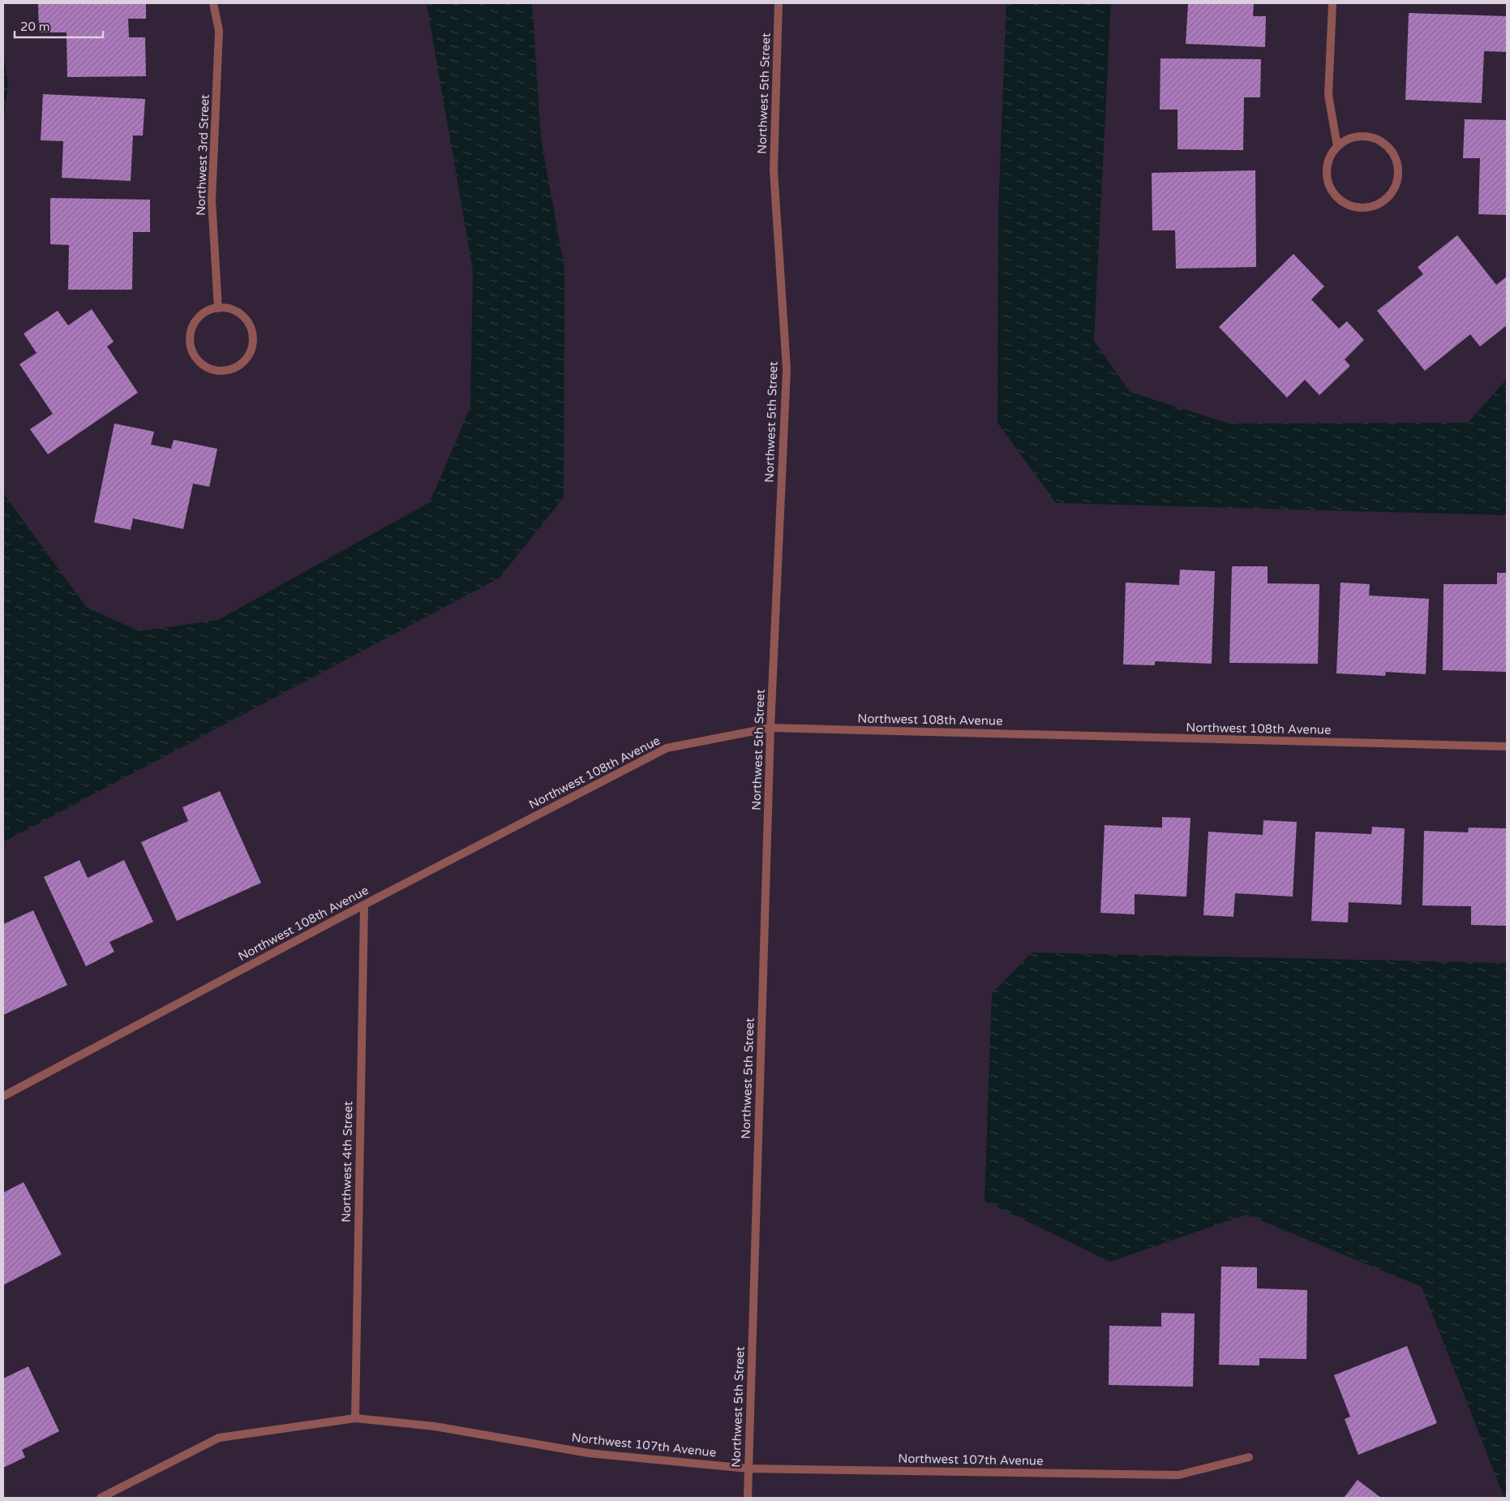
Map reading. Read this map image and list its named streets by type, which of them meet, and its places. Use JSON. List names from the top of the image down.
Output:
{
  "streets": {
    "street": [
      "Northwest 5th Street",
      "Northwest 3rd Street",
      "Northwest 108th Avenue",
      "Northwest 4th Street",
      "Northwest 107th Avenue"
    ]
  },
  "crossings": [
    ["Northwest 5th Street", "Northwest 108th Avenue"],
    ["Northwest 5th Street", "Northwest 107th Avenue"],
    ["Northwest 108th Avenue", "Northwest 4th Street"],
    ["Northwest 4th Street", "Northwest 107th Avenue"]
  ],
  "scale_bar": "20 m"
}
